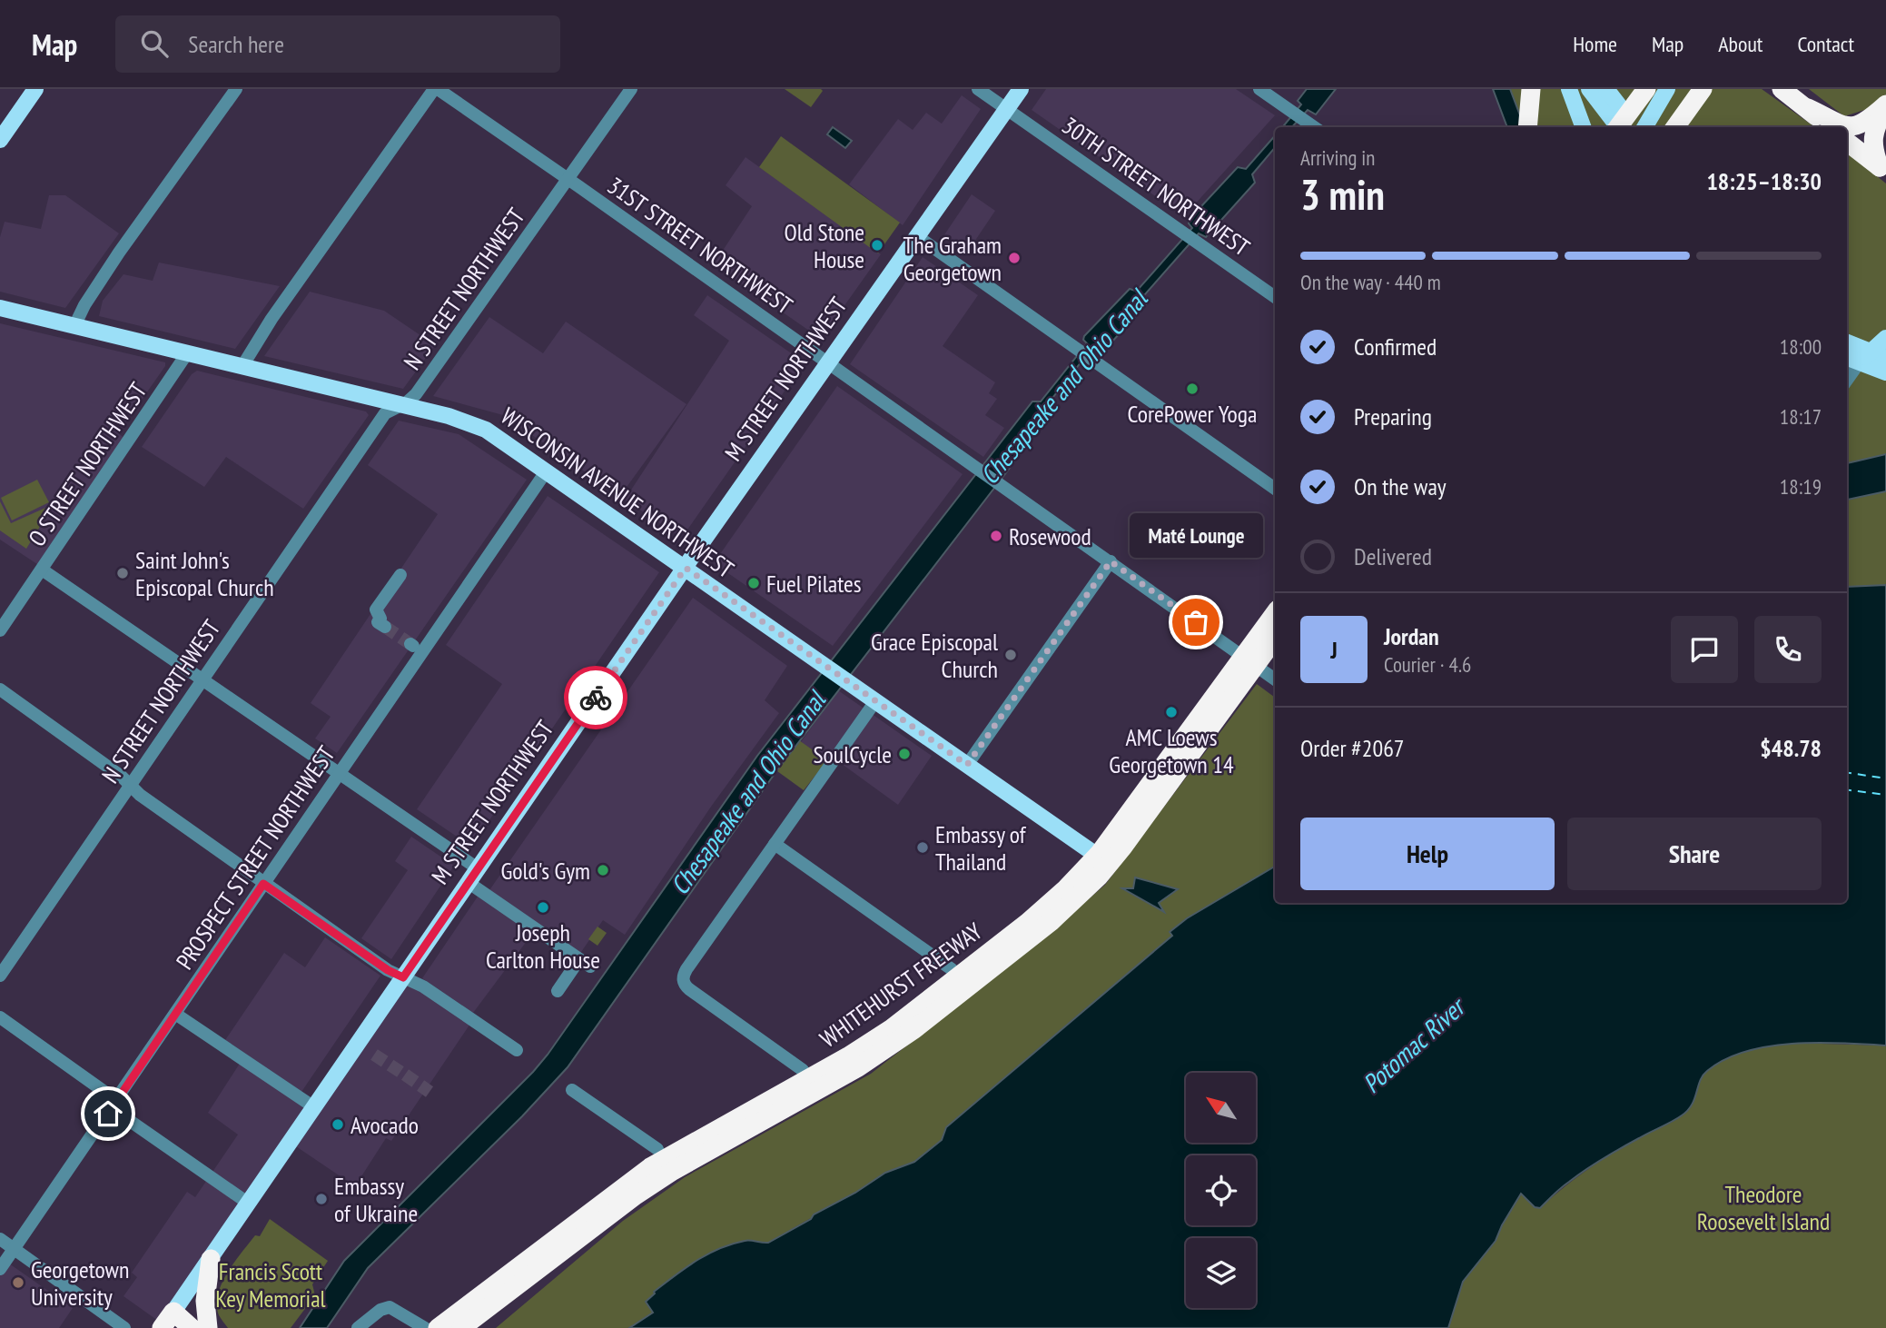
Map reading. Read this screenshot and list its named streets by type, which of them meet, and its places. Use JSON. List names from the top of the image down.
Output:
{
  "streets": {
    "highway": ["M STREET NORTHWEST", "WHITEHURST FREEWAY"],
    "main road": ["WISCONSIN AVENUE NORTHWEST"],
    "street": [
      "30TH STREET NORTHWEST",
      "31ST STREET NORTHWEST",
      "N STREET NORTHWEST",
      "O STREET NORTHWEST",
      "PROSPECT STREET NORTHWEST"
    ]
  },
  "crossings": [
    ["30TH STREET NORTHWEST", "M STREET NORTHWEST"],
    ["31ST STREET NORTHWEST", "N STREET NORTHWEST"],
    ["31ST STREET NORTHWEST", "M STREET NORTHWEST"],
    ["N STREET NORTHWEST", "WISCONSIN AVENUE NORTHWEST"],
    ["M STREET NORTHWEST", "WISCONSIN AVENUE NORTHWEST"],
    ["O STREET NORTHWEST", "WISCONSIN AVENUE NORTHWEST"],
    ["WISCONSIN AVENUE NORTHWEST", "PROSPECT STREET NORTHWEST"]
  ],
  "water": ["Chesapeake and Ohio Canal", "Potomac River"],
  "parks": ["Theodore Roosevelt Island", "Francis Scott Key Memorial"],
  "places": [
    "Old Stone House",
    "The Graham Georgetown",
    "CorePower Yoga",
    "Rosewood",
    "Saint John's Episcopal Church",
    "Fuel Pilates",
    "Maté Lounge",
    "Grace Episcopal Church",
    "AMC Loews Georgetown 14",
    "SoulCycle",
    "Embassy of Thailand",
    "Gold's Gym",
    "Joseph Carlton House",
    "Avocado",
    "Embassy of Ukraine",
    "Georgetown University"
  ],
  "north": "top left",
  "page": {
    "header": "Map",
    "search": "Search here",
    "nav": [
      "Home",
      "Map",
      "About",
      "Contact"
    ],
    "heading": ["3 min", "Arriving in", "18:25–18:30"],
    "panel": [
      "Jordan",
      "Courier · 4.6",
      "Order #2067",
      "$48.78"
    ],
    "bar": "On the way · 440 m",
    "list": [
      ["Confirmed", "18:00"],
      ["Preparing", "18:17"],
      ["On the way", "18:19"],
      "Delivered"
    ],
    "bubble": "Maté Lounge",
    "round": "J",
    "buttons": ["Help", "Share"]
  }
}
